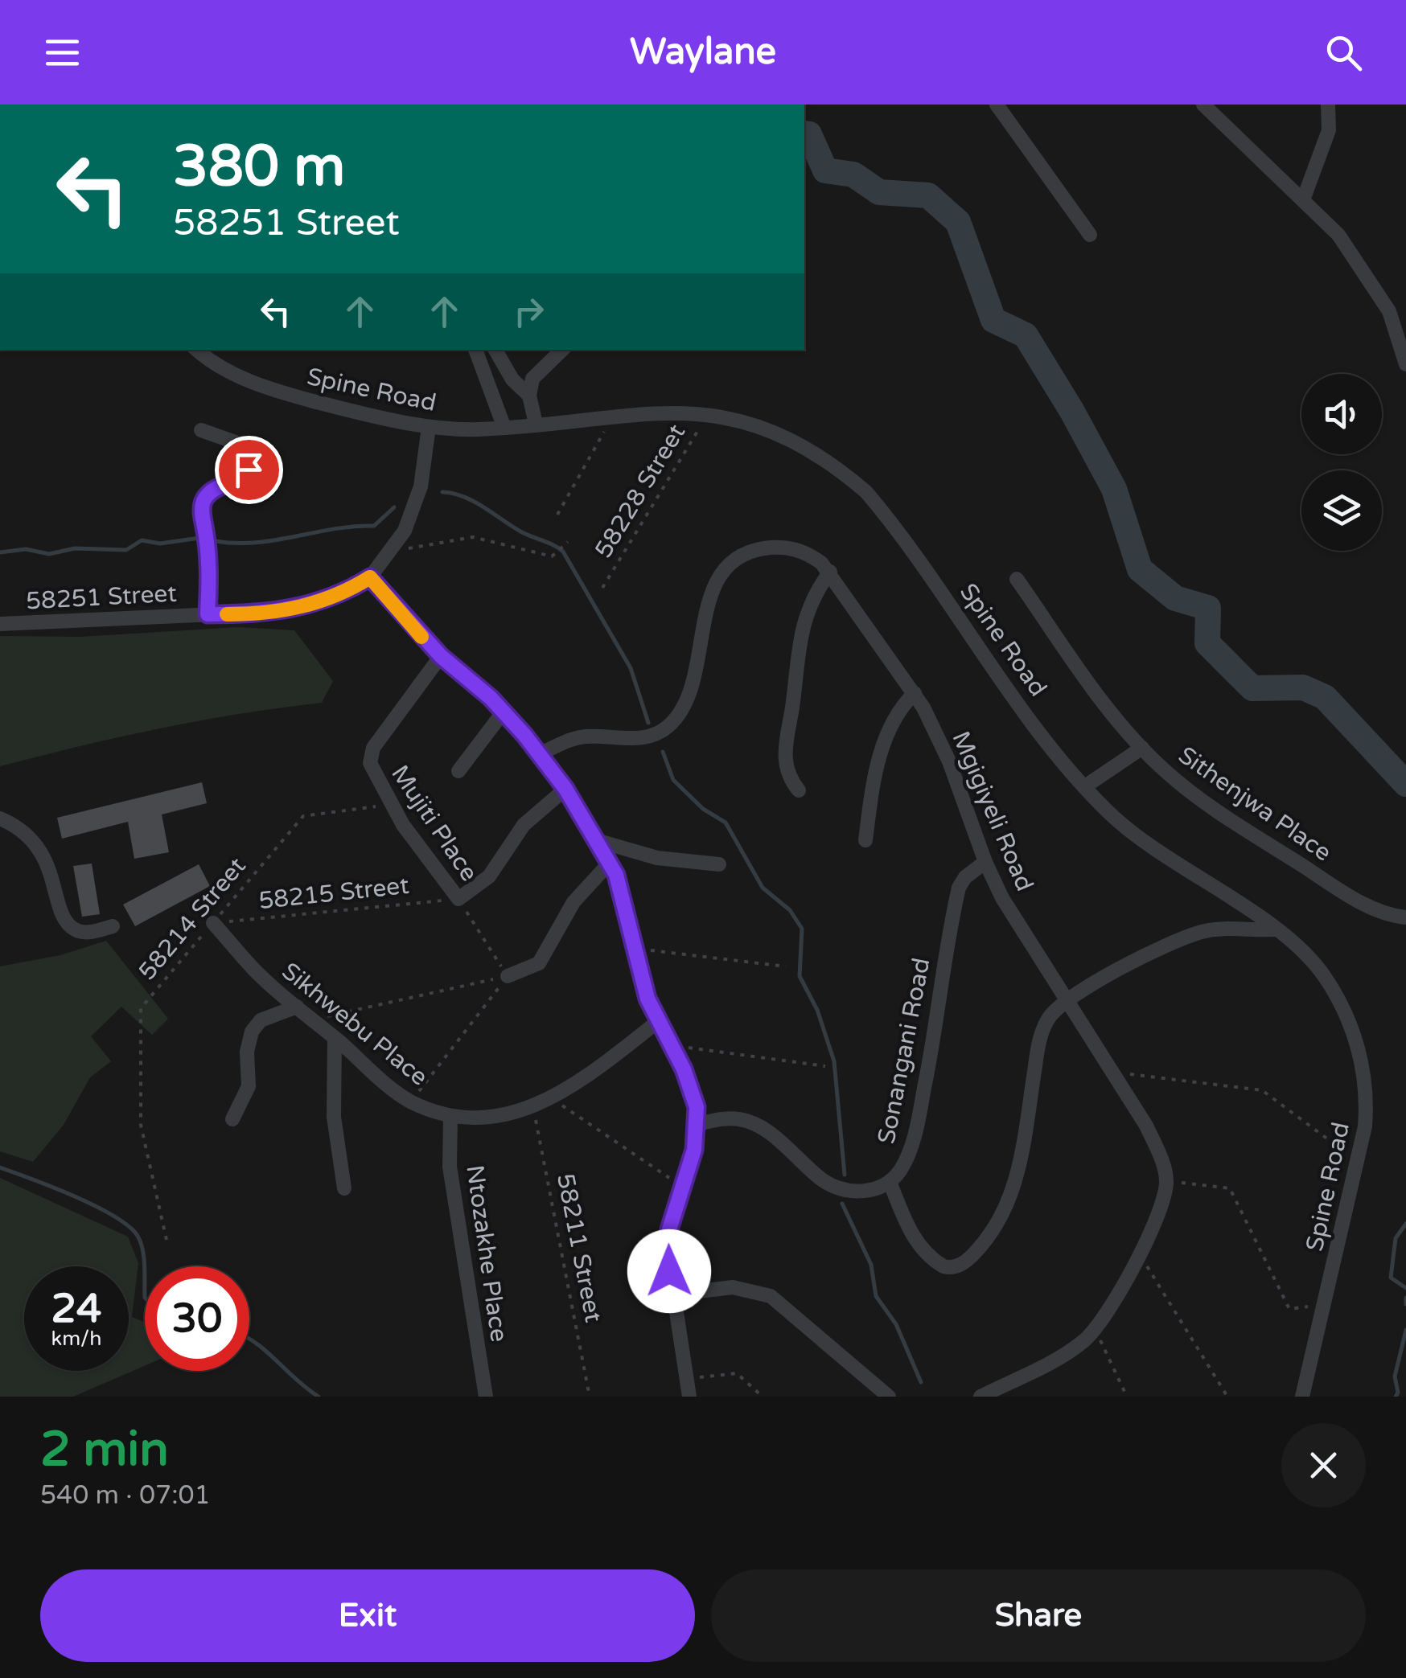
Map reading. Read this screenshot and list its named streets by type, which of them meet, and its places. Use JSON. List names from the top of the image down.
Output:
{
  "streets": {
    "street": [
      "Spine Road",
      "58251 Street",
      "Sithenjwa Place",
      "Mgigiyeli Road",
      "Mujiti Place",
      "Sikhwebu Place",
      "Sonangani Road",
      "Ntozakhe Place"
    ],
    "path": [
      "58228 Street",
      "58215 Street",
      "58214 Street",
      "58211 Street"
    ]
  },
  "crossings": [
    ["Spine Road", "58228 Street"],
    ["Spine Road", "58251 Street"],
    ["Mgigiyeli Road", "Sonangani Road"],
    ["Mujiti Place", "58215 Street"],
    ["Mujiti Place", "58214 Street"],
    ["58215 Street", "58214 Street"],
    ["58215 Street", "Sikhwebu Place"],
    ["58214 Street", "Sikhwebu Place"],
    ["Sikhwebu Place", "58211 Street"],
    ["Sikhwebu Place", "Ntozakhe Place"]
  ],
  "page": {
    "header": "Waylane",
    "turn": ["380 m", "58251 Street"],
    "speed": "24 km/h",
    "limit": "30",
    "heading": ["2 min", "540 m · 07:01"],
    "buttons": ["Exit", "Share"]
  }
}
